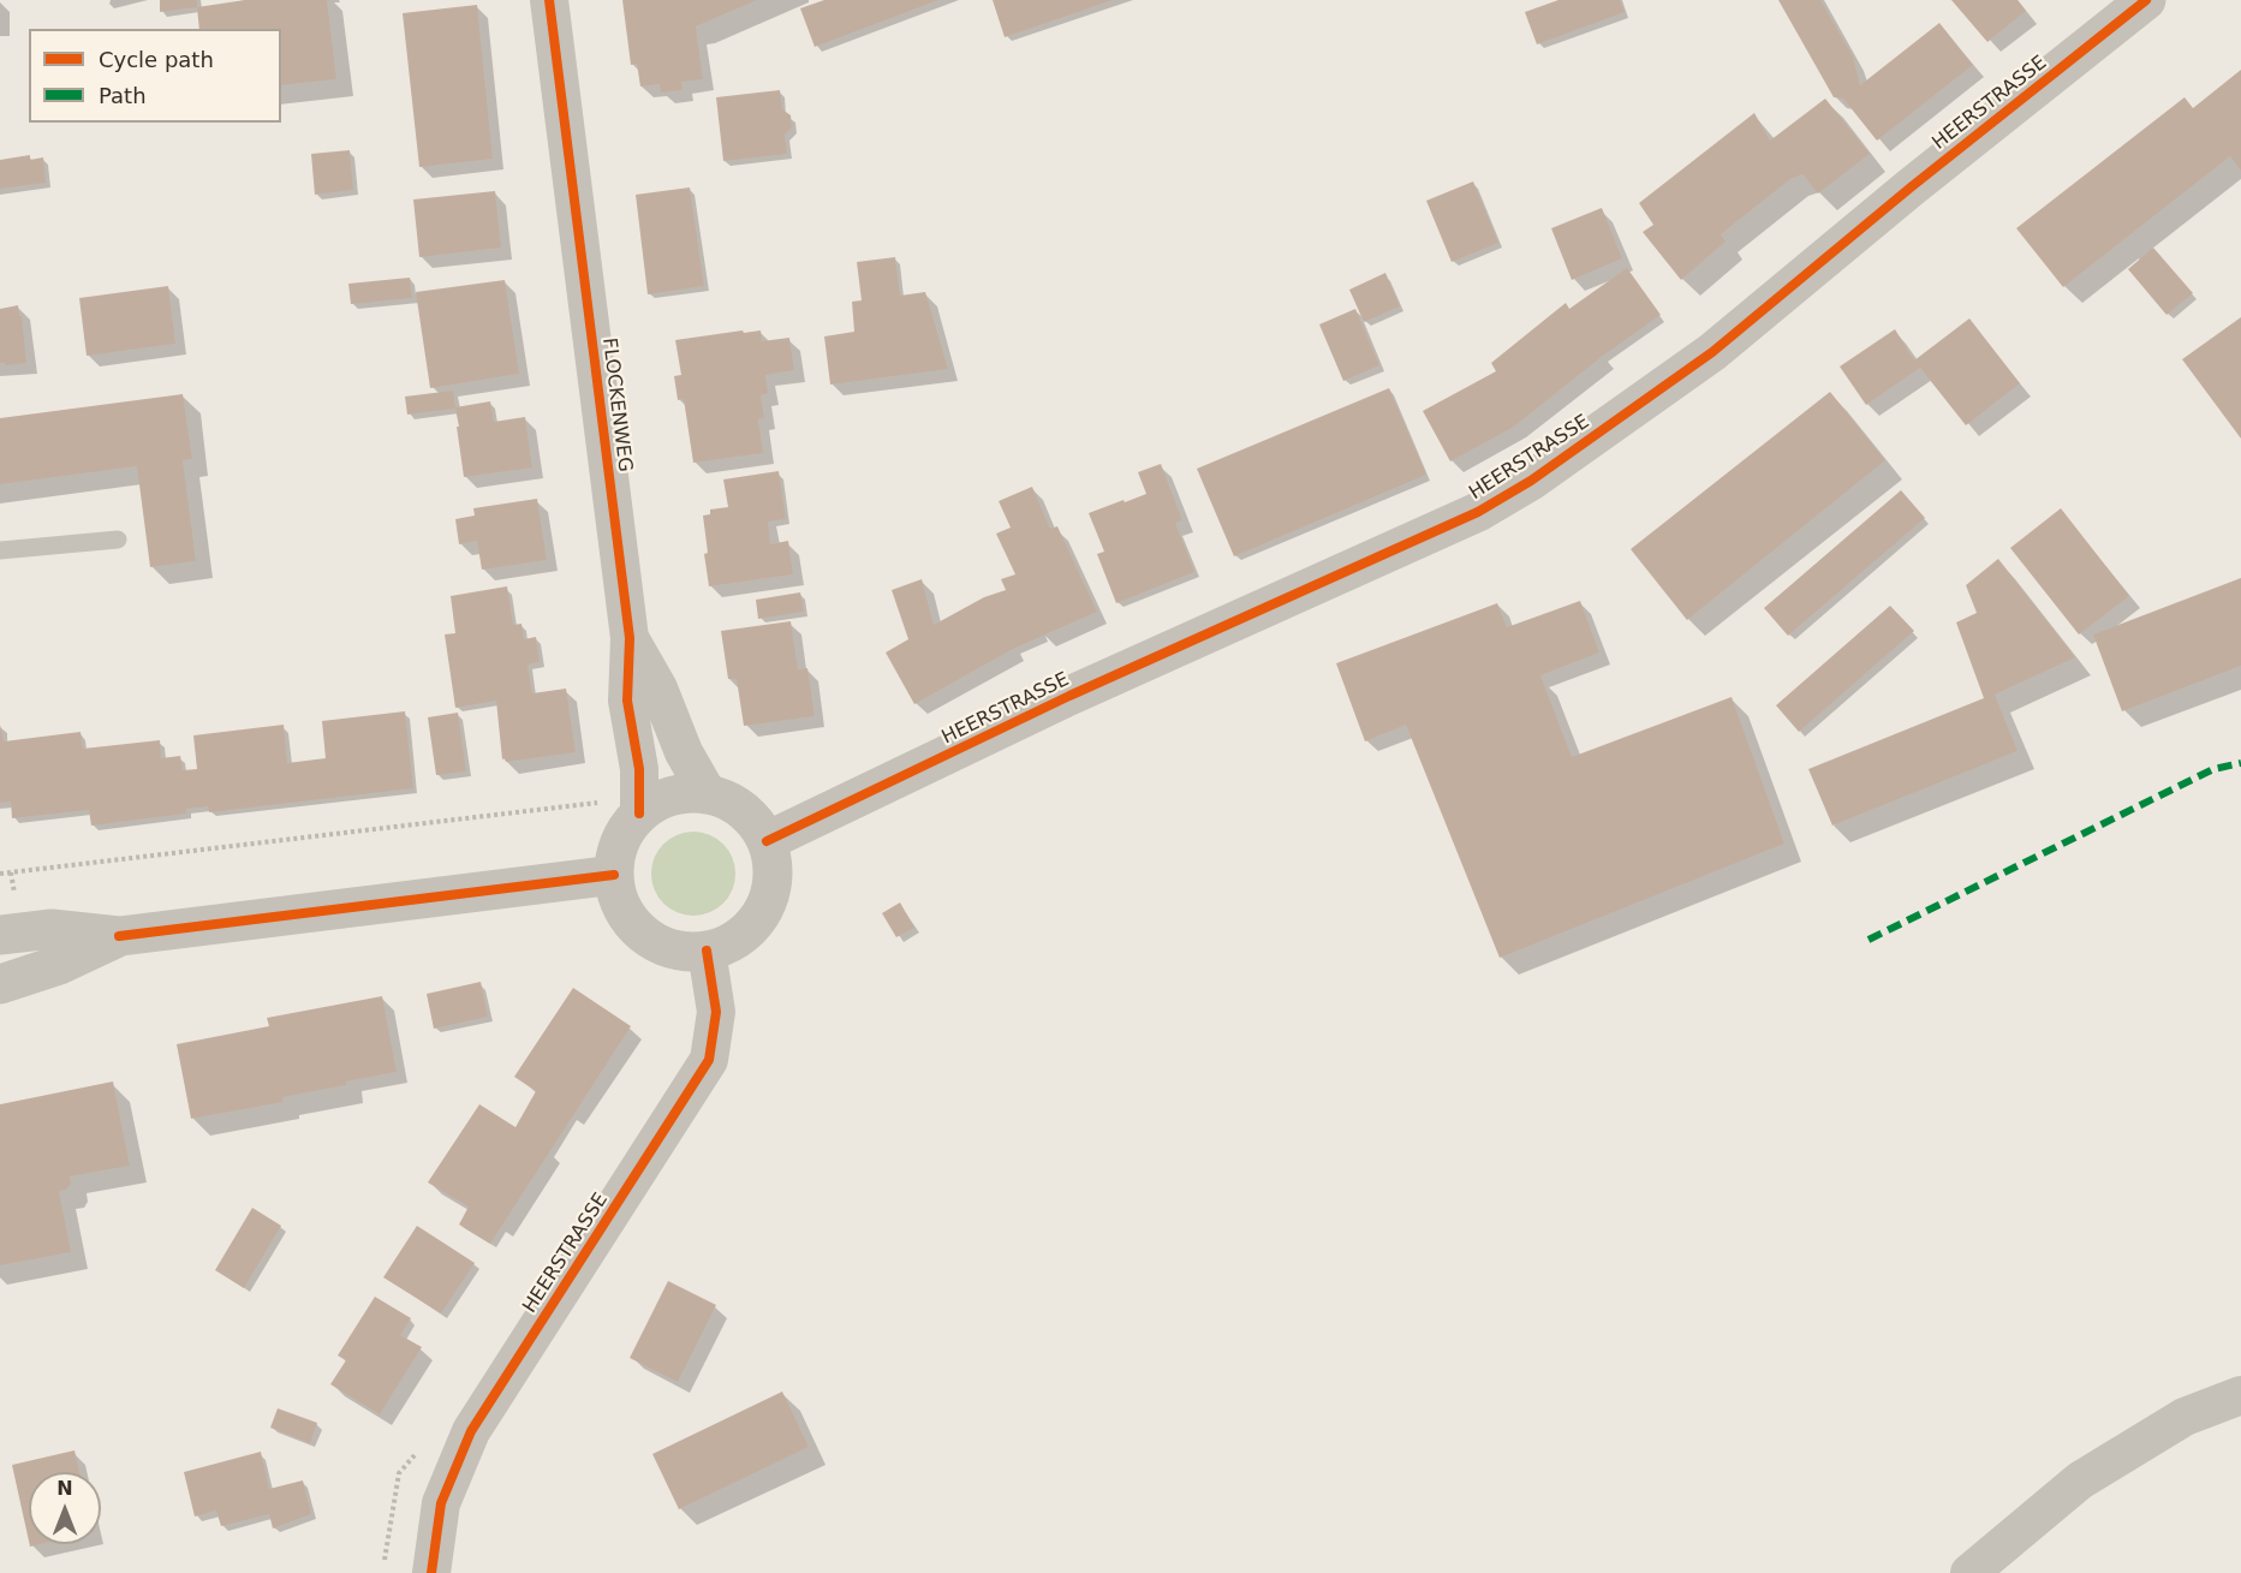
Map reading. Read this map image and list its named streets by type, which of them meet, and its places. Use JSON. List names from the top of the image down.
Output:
{
  "streets": {
    "street": ["HEERSTRASSE", "FLOCKENWEG"]
  },
  "crossings": [
    ["HEERSTRASSE", "FLOCKENWEG"]
  ],
  "legend": ["Cycle path", "Path"],
  "north": "top"
}
